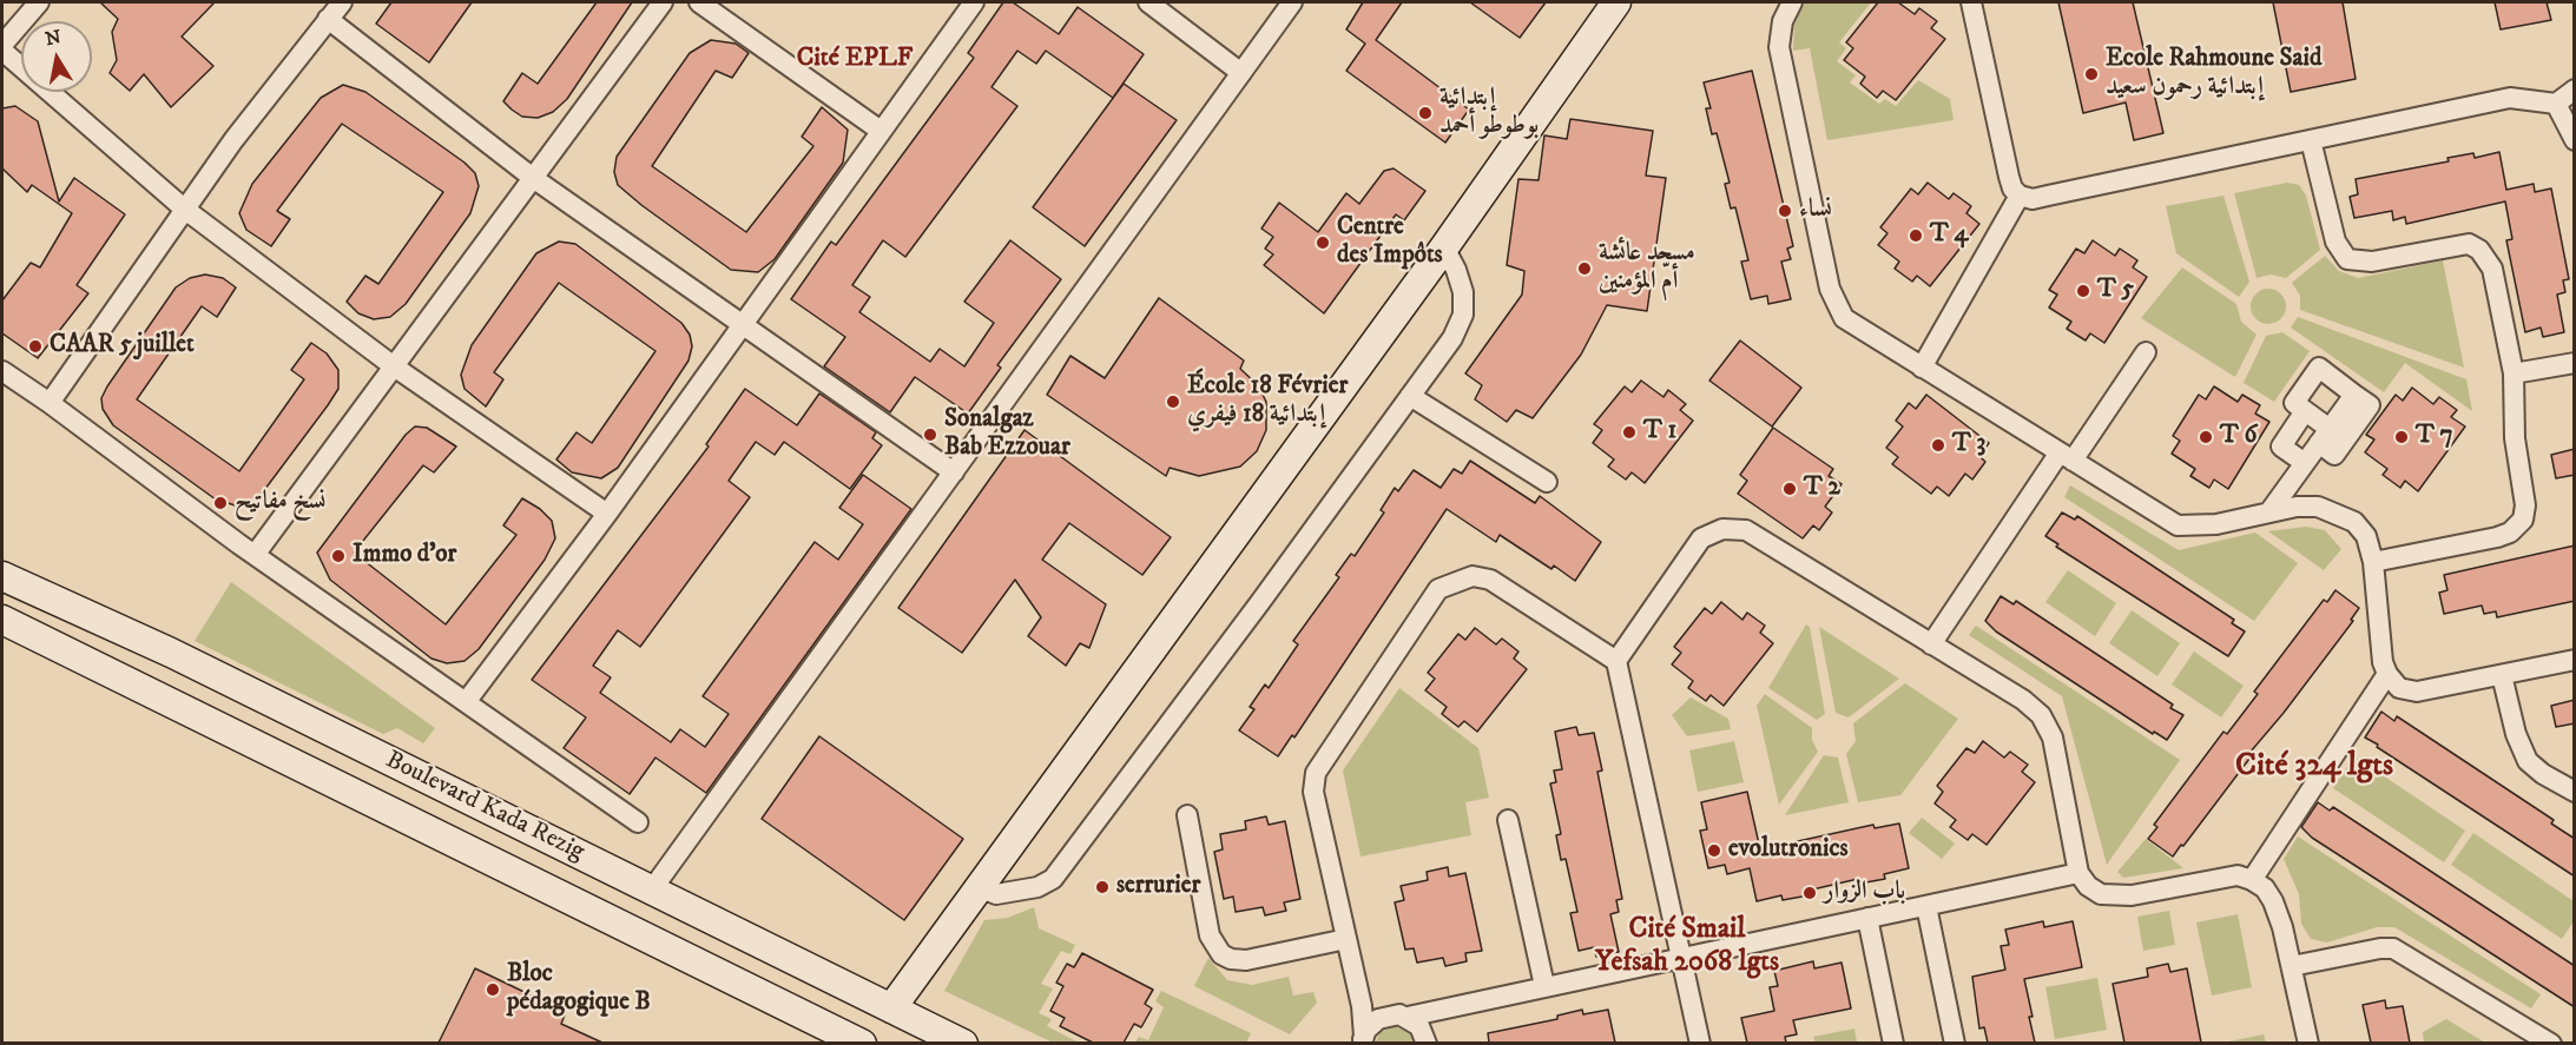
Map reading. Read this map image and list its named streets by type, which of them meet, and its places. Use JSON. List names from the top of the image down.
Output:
{
  "streets": {
    "main road": ["Boulevard Kada Rezig"]
  },
  "districts": ["Cité EPLF", "Cité 324 lgts", "Cité Smail Yefsah 2068 lgts"],
  "places": [
    "Ecole Rahmoune Said إبتدائية رحمون سعيد",
    "إبتدائية بوطوطو أحمد",
    "نساء",
    "T 4",
    "Centre des Impôts",
    "مسجد عائشة أمّ المؤمنين",
    "T 5",
    "CAAR 5 juillet",
    "École 18 Février إبتدائية 18 فيفري",
    "T 1",
    "Sonalgaz Bab Ezzouar",
    "T 6",
    "T 7",
    "T 3",
    "T 2",
    "نسخ مفاتيح",
    "Immo d'or",
    "evolutronics",
    "serrurier",
    "باب الزوار",
    "Bloc pédagogique B"
  ],
  "north": "top"
}
